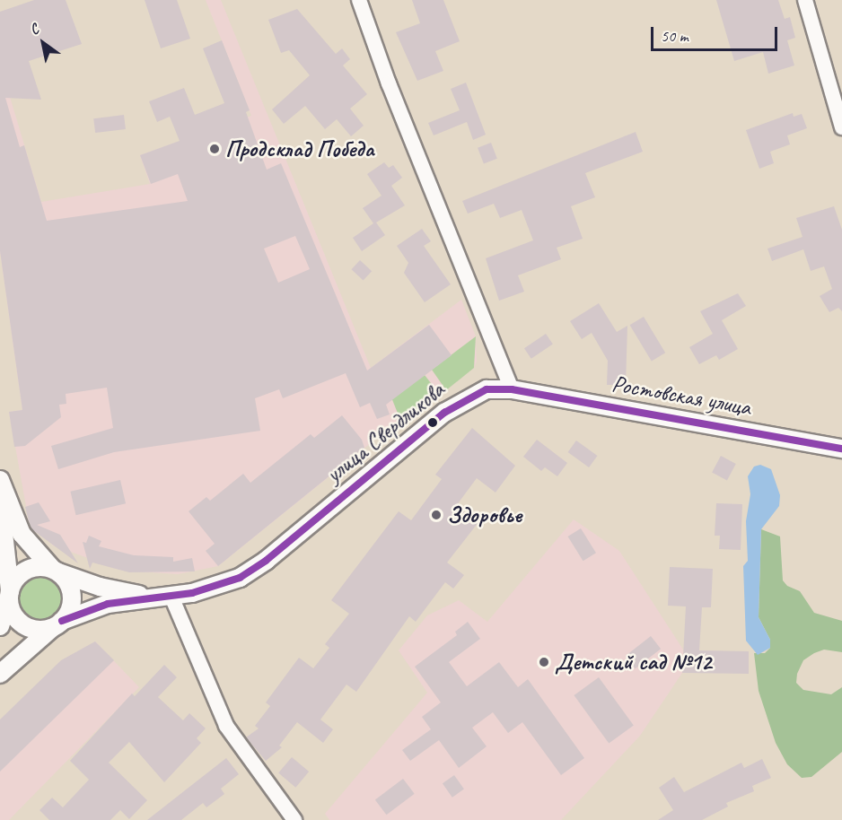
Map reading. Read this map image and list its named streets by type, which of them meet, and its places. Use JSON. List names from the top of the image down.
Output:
{
  "streets": {
    "street": ["Ростовская улица", "улица Свердликова"]
  },
  "crossings": [
    ["Ростовская улица", "улица Свердликова"]
  ],
  "places": ["Продсклад Победа", "Здоровье", "Детский сад №12"],
  "scale_bar": "50 m",
  "north": "top left"
}
